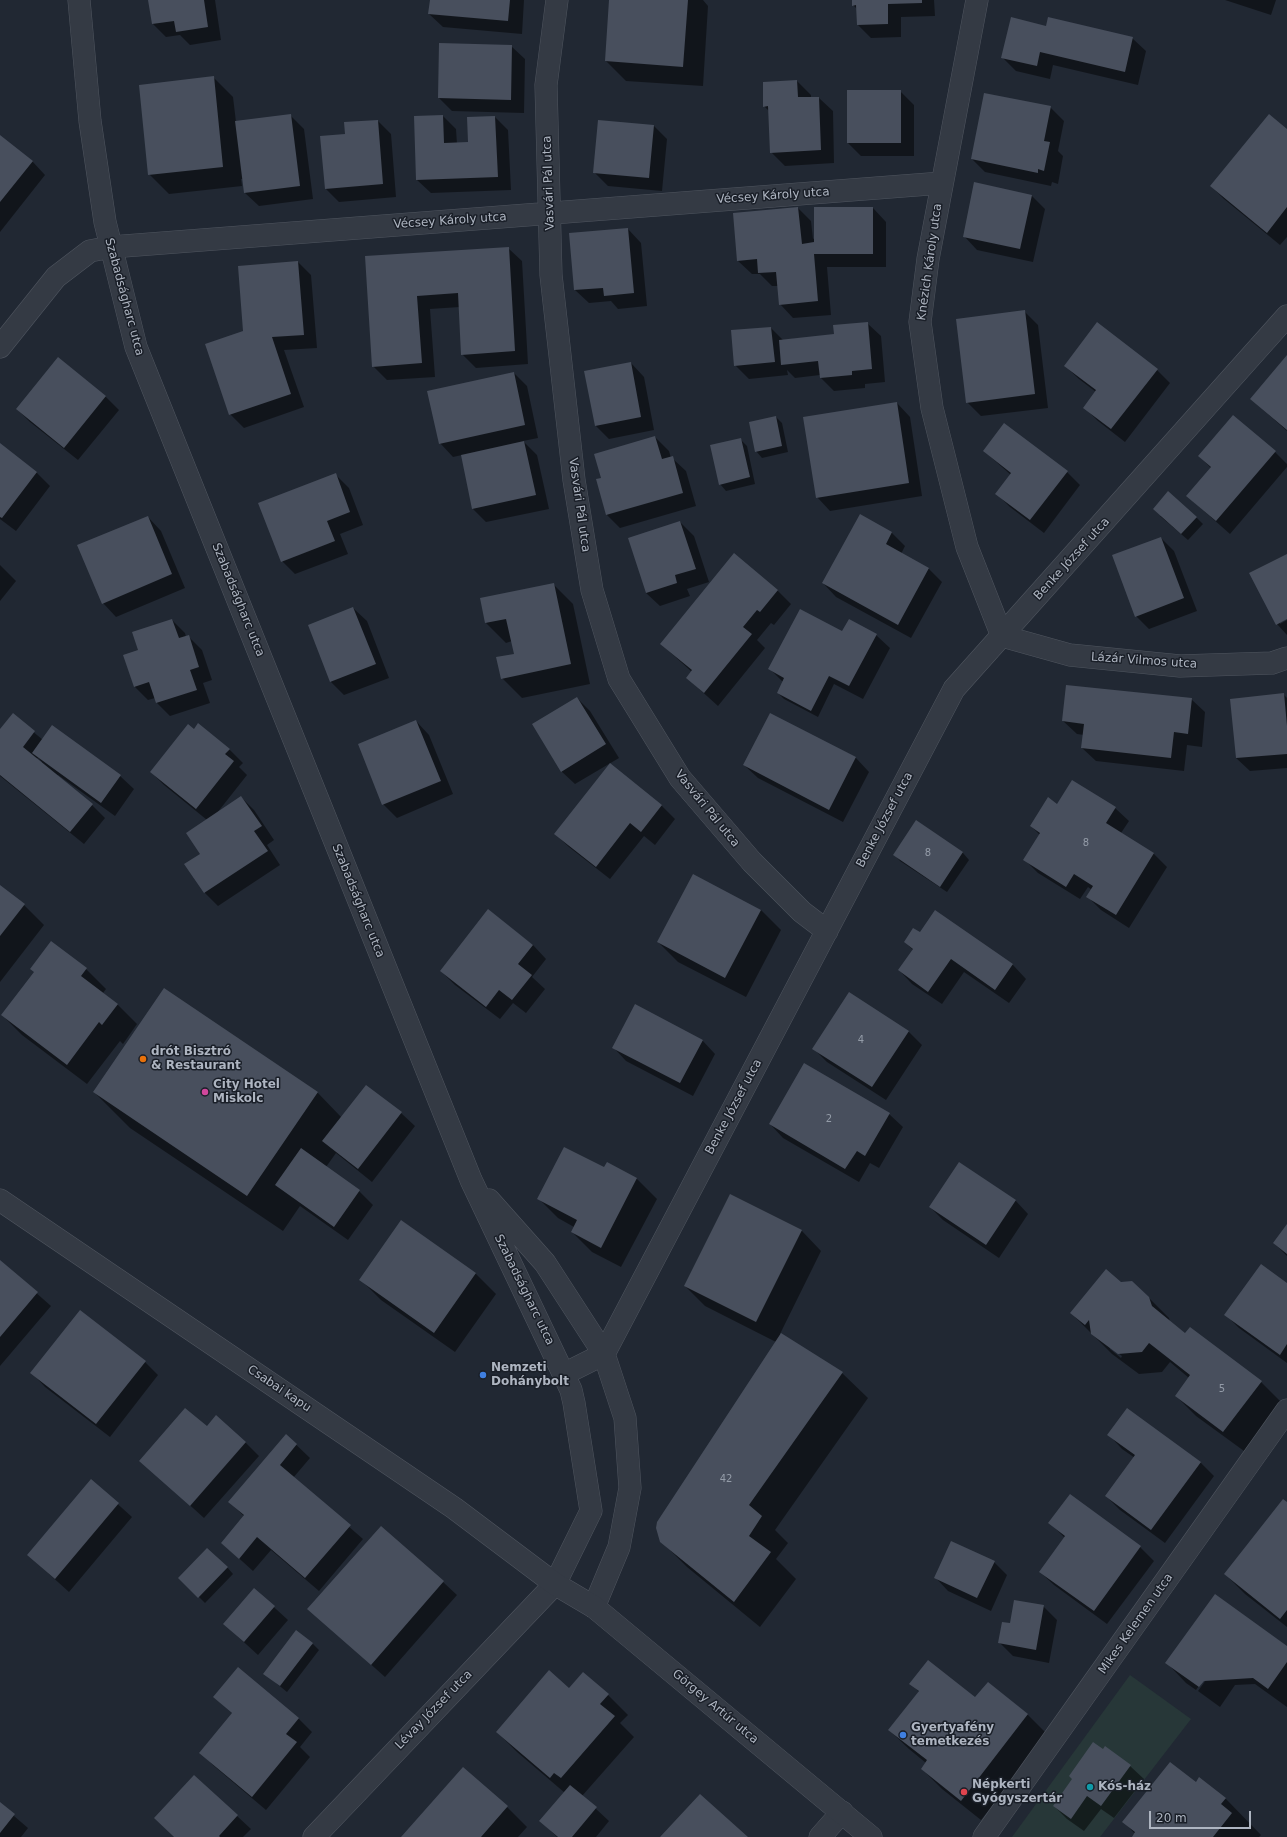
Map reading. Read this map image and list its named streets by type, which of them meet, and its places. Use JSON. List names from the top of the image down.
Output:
{
  "streets": {
    "street": [
      "Vasvári Pál utca",
      "Vécsey Károly utca",
      "Knézich Károly utca",
      "Szabadságharc utca",
      "Benke József utca",
      "Lázár Vilmos utca",
      "Csabai kapu",
      "Mikes Kelemen utca",
      "Görgey Artúr utca",
      "Lévay József utca"
    ]
  },
  "crossings": [
    ["Vasvári Pál utca", "Vécsey Károly utca"],
    ["Vasvári Pál utca", "Benke József utca"],
    ["Vécsey Károly utca", "Knézich Károly utca"],
    ["Vécsey Károly utca", "Szabadságharc utca"],
    ["Knézich Károly utca", "Benke József utca"],
    ["Knézich Károly utca", "Lázár Vilmos utca"],
    ["Szabadságharc utca", "Benke József utca"],
    ["Szabadságharc utca", "Csabai kapu"],
    ["Szabadságharc utca", "Görgey Artúr utca"],
    ["Szabadságharc utca", "Lévay József utca"],
    ["Benke József utca", "Lázár Vilmos utca"],
    ["Csabai kapu", "Görgey Artúr utca"],
    ["Csabai kapu", "Lévay József utca"],
    ["Görgey Artúr utca", "Lévay József utca"]
  ],
  "places": [
    "drót Bisztró & Restaurant",
    "City Hotel Miskolc",
    "Nemzeti Dohánybolt",
    "Gyertyafény temetkezés",
    "Kós-ház",
    "Népkerti Gyógyszertár"
  ],
  "house_numbers": [
    "8",
    "8",
    "4",
    "2",
    "5",
    "42"
  ],
  "scale_bar": "20 m"
}
